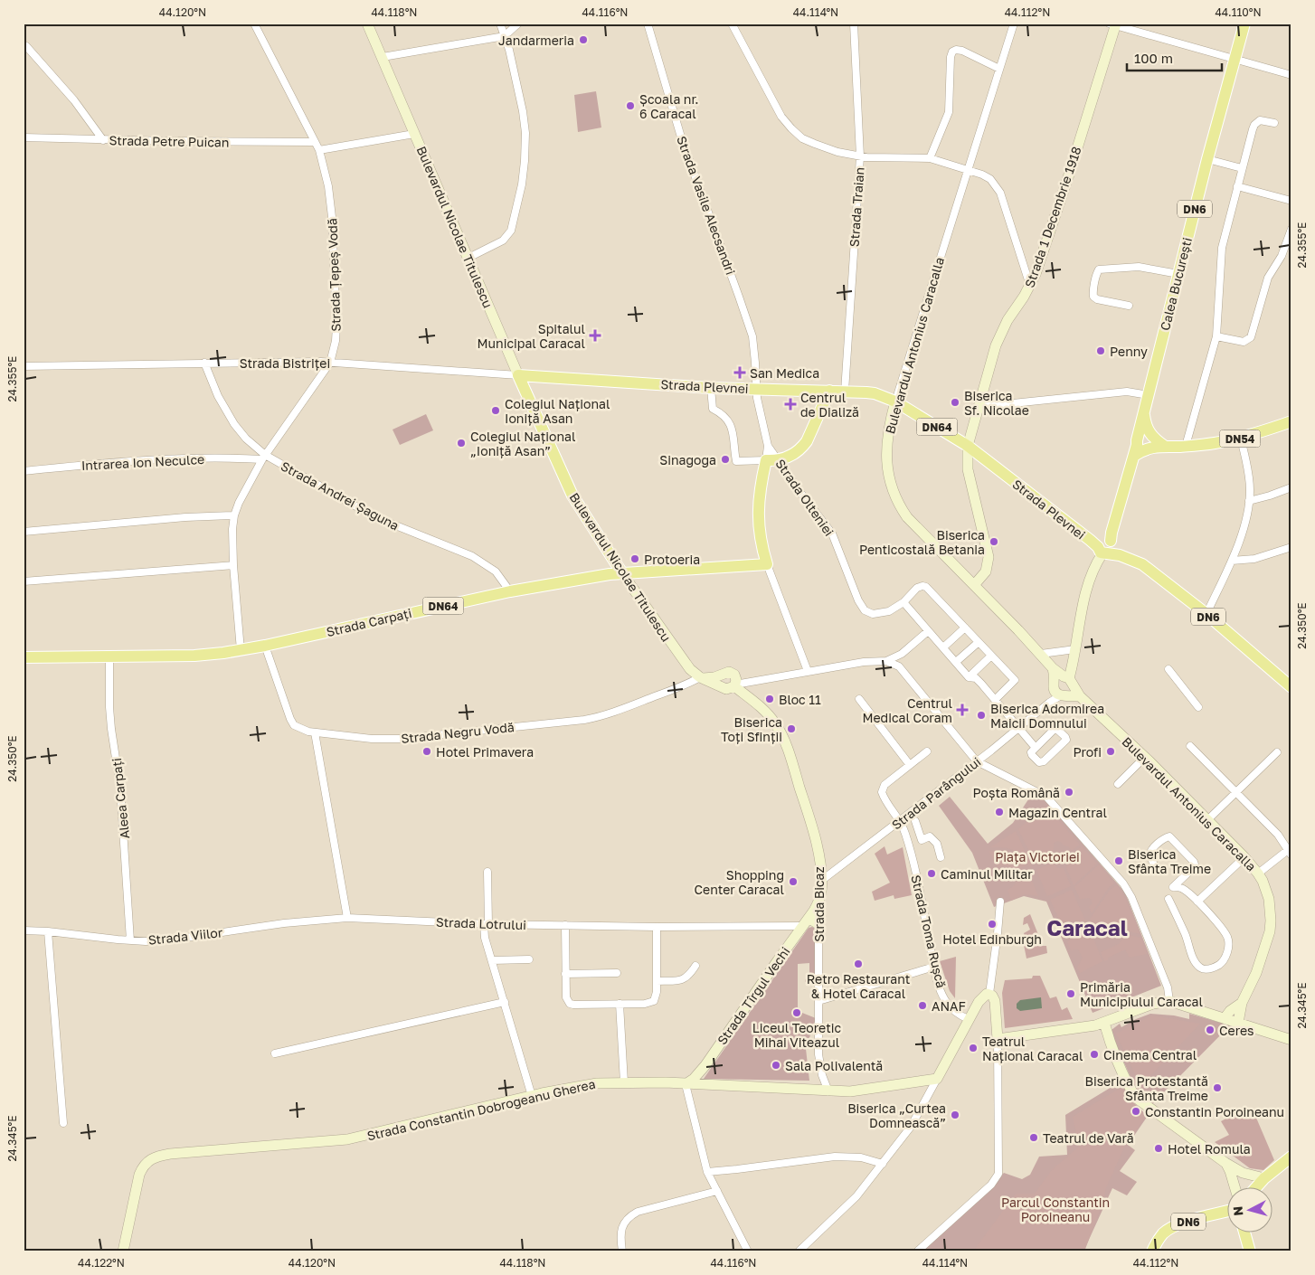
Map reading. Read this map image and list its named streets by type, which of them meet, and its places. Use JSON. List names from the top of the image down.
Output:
{
  "streets": {
    "main road": [
      "DN6",
      "Strada 1 Decembrie 1918",
      "Bulevardul Nicolae Titulescu",
      "Calea București",
      "Bulevardul Antonius Caracalla",
      "Strada Plevnei",
      "DN64",
      "DN54",
      "Strada Carpați",
      "Strada Bicaz",
      "Strada Tîrgul Vechi",
      "Strada Constantin Dobrogeanu Gherea"
    ],
    "street": [
      "Strada Petre Puican",
      "Strada Vasile Alecsandri",
      "Strada Traian",
      "Strada Țepeș Vodă",
      "Strada Bistriței",
      "Intrarea Ion Neculce",
      "Strada Andrei Șaguna",
      "Strada Olteniei",
      "Strada Negru Vodă",
      "Strada Parângului",
      "Aleea Carpați",
      "Strada Lotrului",
      "Strada Toma Rușcă",
      "Strada Viilor"
    ]
  },
  "crossings": [
    ["Strada Petre Puican", "Strada Țepeș Vodă"],
    ["Strada Vasile Alecsandri", "Strada Plevnei"],
    ["Strada Traian", "Strada Plevnei"],
    ["DN6", "Strada Plevnei"],
    ["Strada 1 Decembrie 1918", "Bulevardul Antonius Caracalla"],
    ["Strada 1 Decembrie 1918", "Strada Plevnei"],
    ["Bulevardul Nicolae Titulescu", "Strada Bistriței"],
    ["Bulevardul Nicolae Titulescu", "Strada Plevnei"],
    ["Bulevardul Nicolae Titulescu", "Strada Carpați"],
    ["Bulevardul Nicolae Titulescu", "Strada Negru Vodă"],
    ["Strada Țepeș Vodă", "Strada Bistriței"],
    ["Strada Țepeș Vodă", "Intrarea Ion Neculce"],
    ["Strada Țepeș Vodă", "Strada Andrei Șaguna"],
    ["Strada Țepeș Vodă", "Strada Carpați"],
    ["Calea București", "DN54"],
    ["Bulevardul Antonius Caracalla", "Strada Plevnei"],
    ["Bulevardul Antonius Caracalla", "Strada Parângului"],
    ["Strada Bistriței", "Strada Plevnei"],
    ["Strada Bistriței", "Strada Andrei Șaguna"],
    ["Intrarea Ion Neculce", "Strada Andrei Șaguna"],
    ["Strada Andrei Șaguna", "Strada Carpați"],
    ["Strada Carpați", "Strada Negru Vodă"],
    ["Strada Carpați", "Aleea Carpați"],
    ["Strada Parângului", "Strada Bicaz"],
    ["Strada Parângului", "Strada Toma Rușcă"],
    ["Aleea Carpați", "Strada Viilor"],
    ["Strada Bicaz", "Strada Tîrgul Vechi"],
    ["Strada Bicaz", "Strada Constantin Dobrogeanu Gherea"],
    ["Strada Lotrului", "Strada Viilor"],
    ["Strada Lotrului", "Strada Tîrgul Vechi"],
    ["Strada Tîrgul Vechi", "Strada Constantin Dobrogeanu Gherea"]
  ],
  "districts": ["Caracal"],
  "parks": ["Piața Victoriei", "Parcul Constantin Poroineanu"],
  "places": {
    "other": [
      "Jandarmeria",
      "Școala nr. 6 Caracal",
      "Penny",
      "Biserica Sf. Nicolae",
      "Colegiul Național Ioniță Asan",
      "Colegiul Național „Ioniță Asan”",
      "Sinagoga",
      "Biserica Penticostală Betania",
      "Protoeria",
      "Bloc 11",
      "Biserica Adormirea Maicii Domnului",
      "Biserica Toți Sfinții",
      "Hotel Primavera",
      "Profi",
      "Poșta Română",
      "Magazin Central",
      "Biserica Sfânta Treime",
      "Caminul Militar",
      "Shopping Center Caracal",
      "Hotel Edinburgh",
      "Retro Restaurant & Hotel Caracal",
      "Primăria Municipiului Caracal",
      "ANAF",
      "Liceul Teoretic Mihai Viteazul",
      "Ceres",
      "Teatrul Național Caracal",
      "Cinema Central",
      "Sala Polivalentă",
      "Biserica Protestantă Sfânta Treime",
      "Constantin Poroineanu",
      "Biserica „Curtea Domnească”",
      "Teatrul de Vară",
      "Hotel Romula"
    ],
    "health": [
      "Spitalul Municipal Caracal",
      "San Medica",
      "Centrul de Dializă",
      "Centrul Medical Coram"
    ]
  },
  "scale_bar": "100 m",
  "north": "left",
  "coordinates": [
    "44.120°N",
    "44.118°N",
    "44.116°N",
    "44.114°N",
    "44.112°N",
    "44.110°N",
    "24.355°E",
    "24.350°E",
    "24.345°E",
    "44.122°N"
  ]
}
